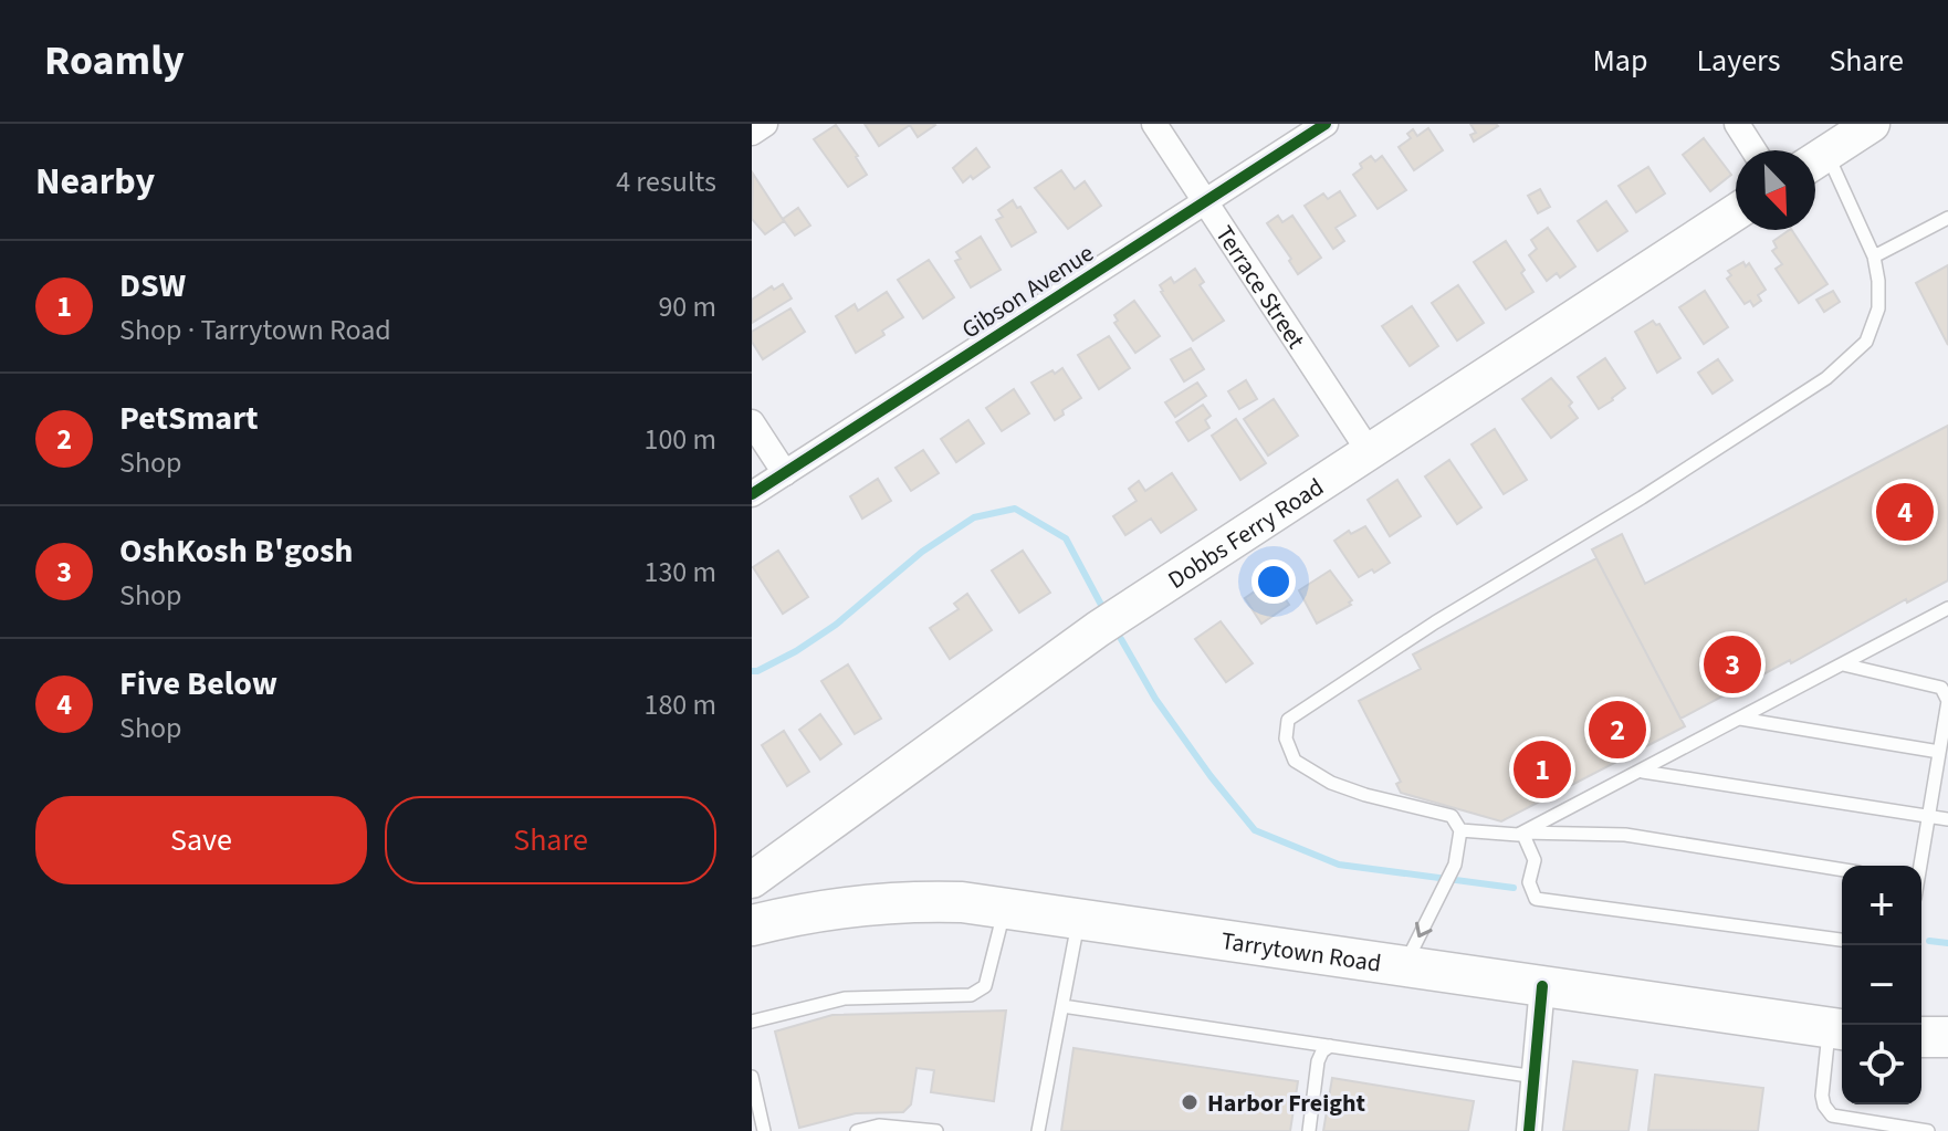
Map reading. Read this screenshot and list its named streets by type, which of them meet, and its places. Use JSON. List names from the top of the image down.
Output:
{
  "streets": {
    "main road": ["Dobbs Ferry Road", "Tarrytown Road"],
    "street": ["Terrace Street", "Gibson Avenue"]
  },
  "crossings": [
    ["Terrace Street", "Gibson Avenue"],
    ["Terrace Street", "Dobbs Ferry Road"]
  ],
  "places": ["Harbor Freight"],
  "north": "bottom right",
  "page": {
    "header": "Roamly",
    "nav": ["Map", "Layers", "Share"],
    "heading": ["Nearby", "4 results"],
    "list": [
      {
        "mark": "1",
        "name": "DSW",
        "note": "Shop · Tarrytown Road",
        "value": "90 m"
      },
      {
        "mark": "2",
        "name": "PetSmart",
        "note": "Shop",
        "value": "100 m"
      },
      {
        "mark": "3",
        "name": "OshKosh B'gosh",
        "note": "Shop",
        "value": "130 m"
      },
      {
        "mark": "4",
        "name": "Five Below",
        "note": "Shop",
        "value": "180 m"
      }
    ],
    "pins": [
      "4",
      "3",
      "2",
      "1"
    ],
    "buttons": ["Save", "Share"],
    "map_buttons": ["+", "−"]
  }
}
